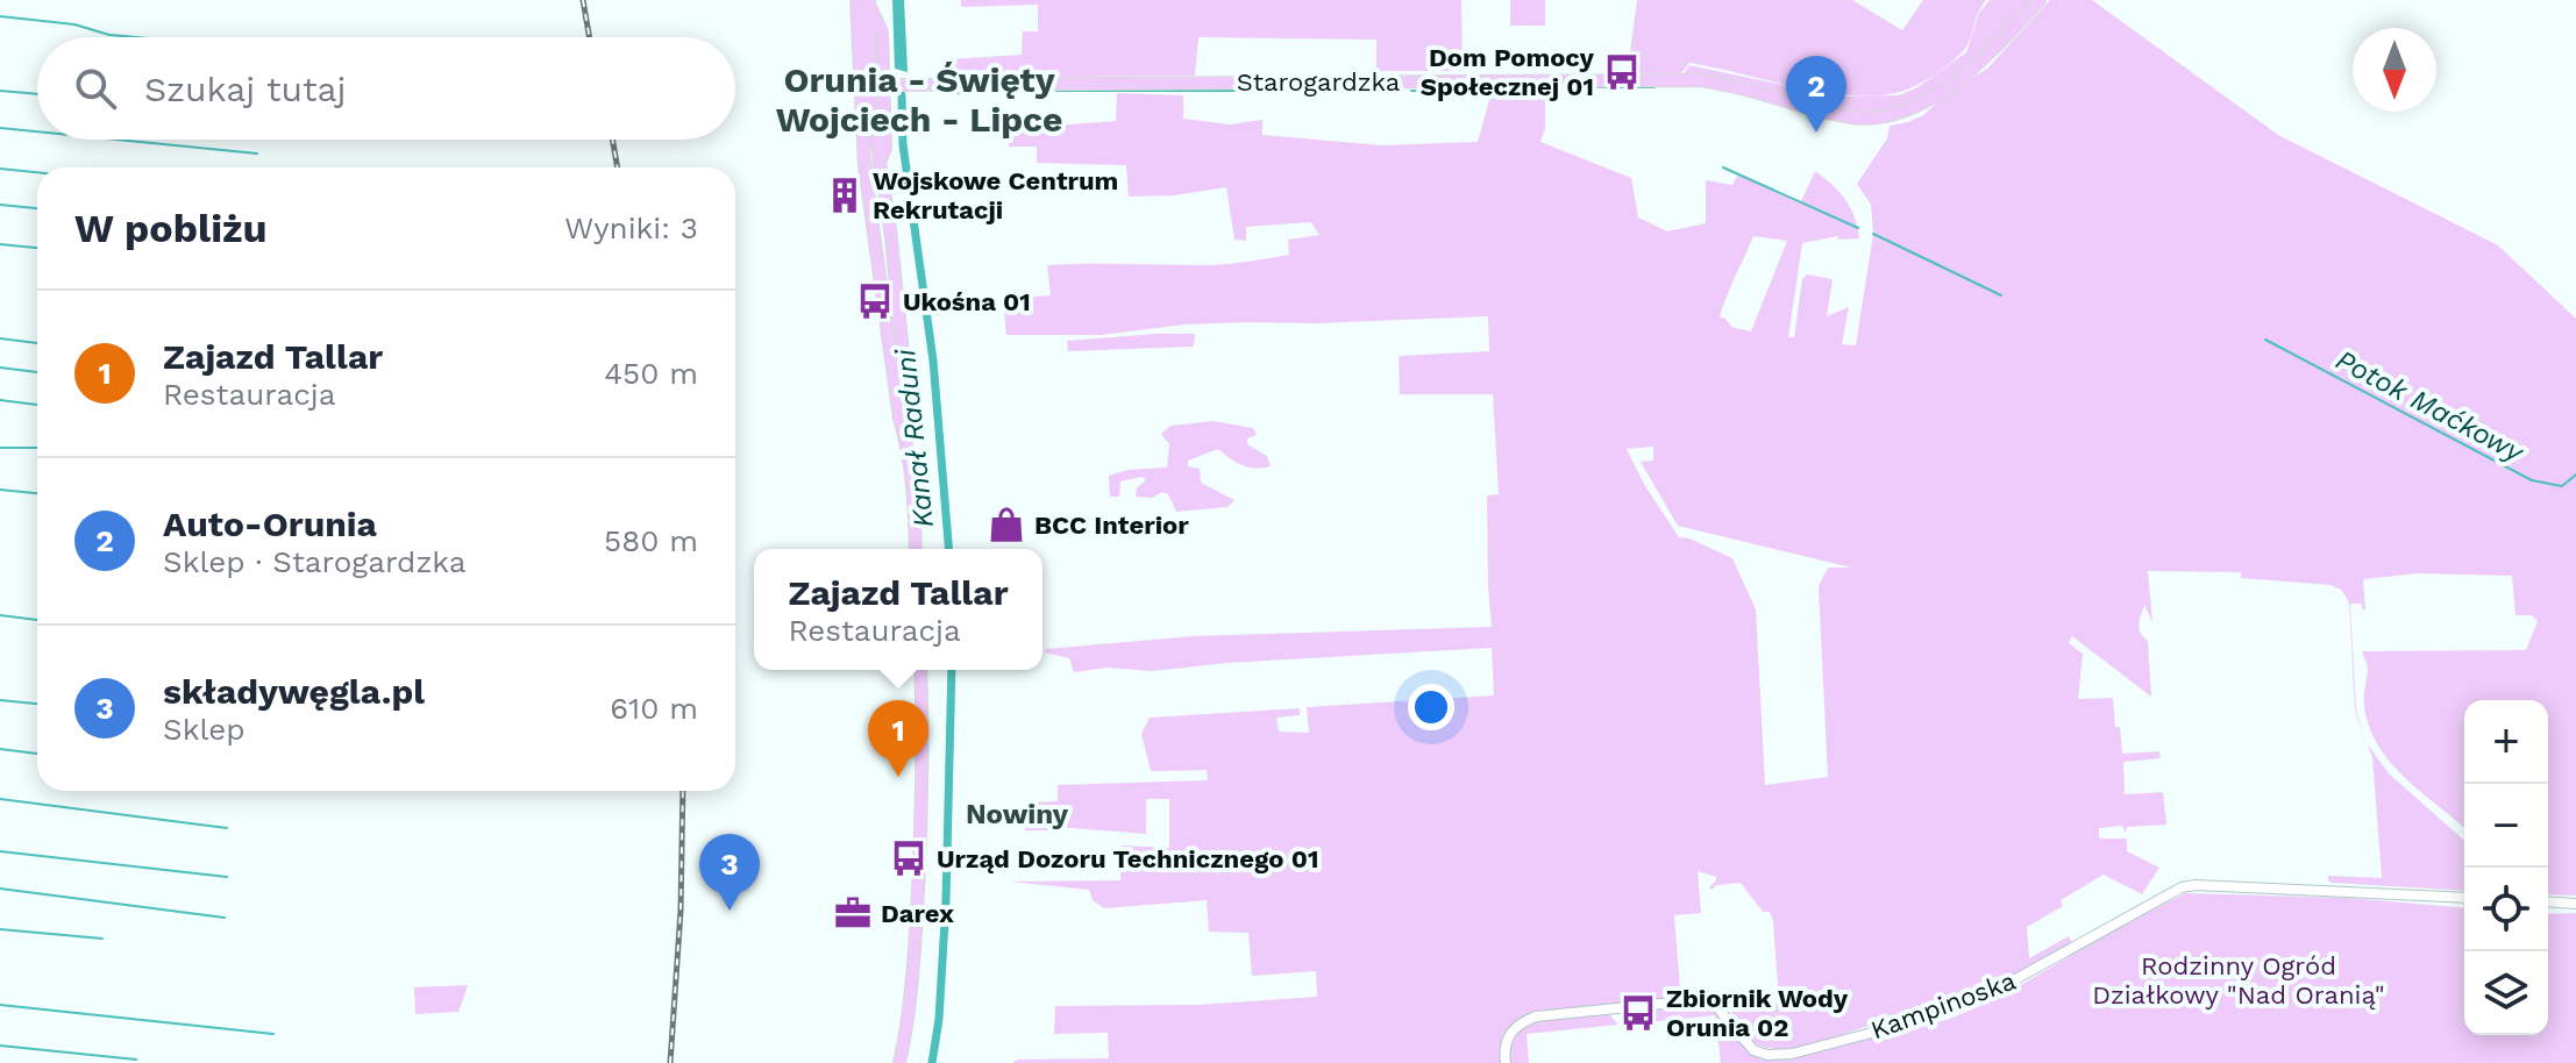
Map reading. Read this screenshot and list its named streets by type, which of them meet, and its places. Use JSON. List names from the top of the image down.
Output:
{
  "streets": {
    "main road": ["Starogardzka"],
    "street": ["Kampinoska"]
  },
  "districts": ["Orunia - Święty Wojciech - Lipce", "Nowiny"],
  "water": ["Potok Maćkowy", "Kanał Raduni"],
  "parks": ["Rodzinny Ogród Działkowy \"Nad Oranią\""],
  "places": {
    "bus stop": [
      "Dom Pomocy Społecznej 01",
      "Ukośna 01",
      "Urząd Dozoru Technicznego 01",
      "Zbiornik Wody Orunia 02"
    ],
    "building": ["Wojskowe Centrum Rekrutacji"],
    "shop": ["BCC Interior"],
    "office": ["Darex"]
  },
  "north": "bottom",
  "page": {
    "search": "Szukaj tutaj",
    "pins": ["2", "1", "3"],
    "heading": ["W pobliżu", "Wyniki: 3"],
    "list": [
      {
        "mark": "1",
        "name": "Zajazd Tallar",
        "note": "Restauracja",
        "value": "450 m"
      },
      {
        "mark": "2",
        "name": "Auto-Orunia",
        "note": "Sklep · Starogardzka",
        "value": "580 m"
      },
      {
        "mark": "3",
        "name": "składywęgla.pl",
        "note": "Sklep",
        "value": "610 m"
      }
    ],
    "popup": ["Zajazd Tallar", "Restauracja"],
    "map_buttons": ["+", "−"]
  }
}
